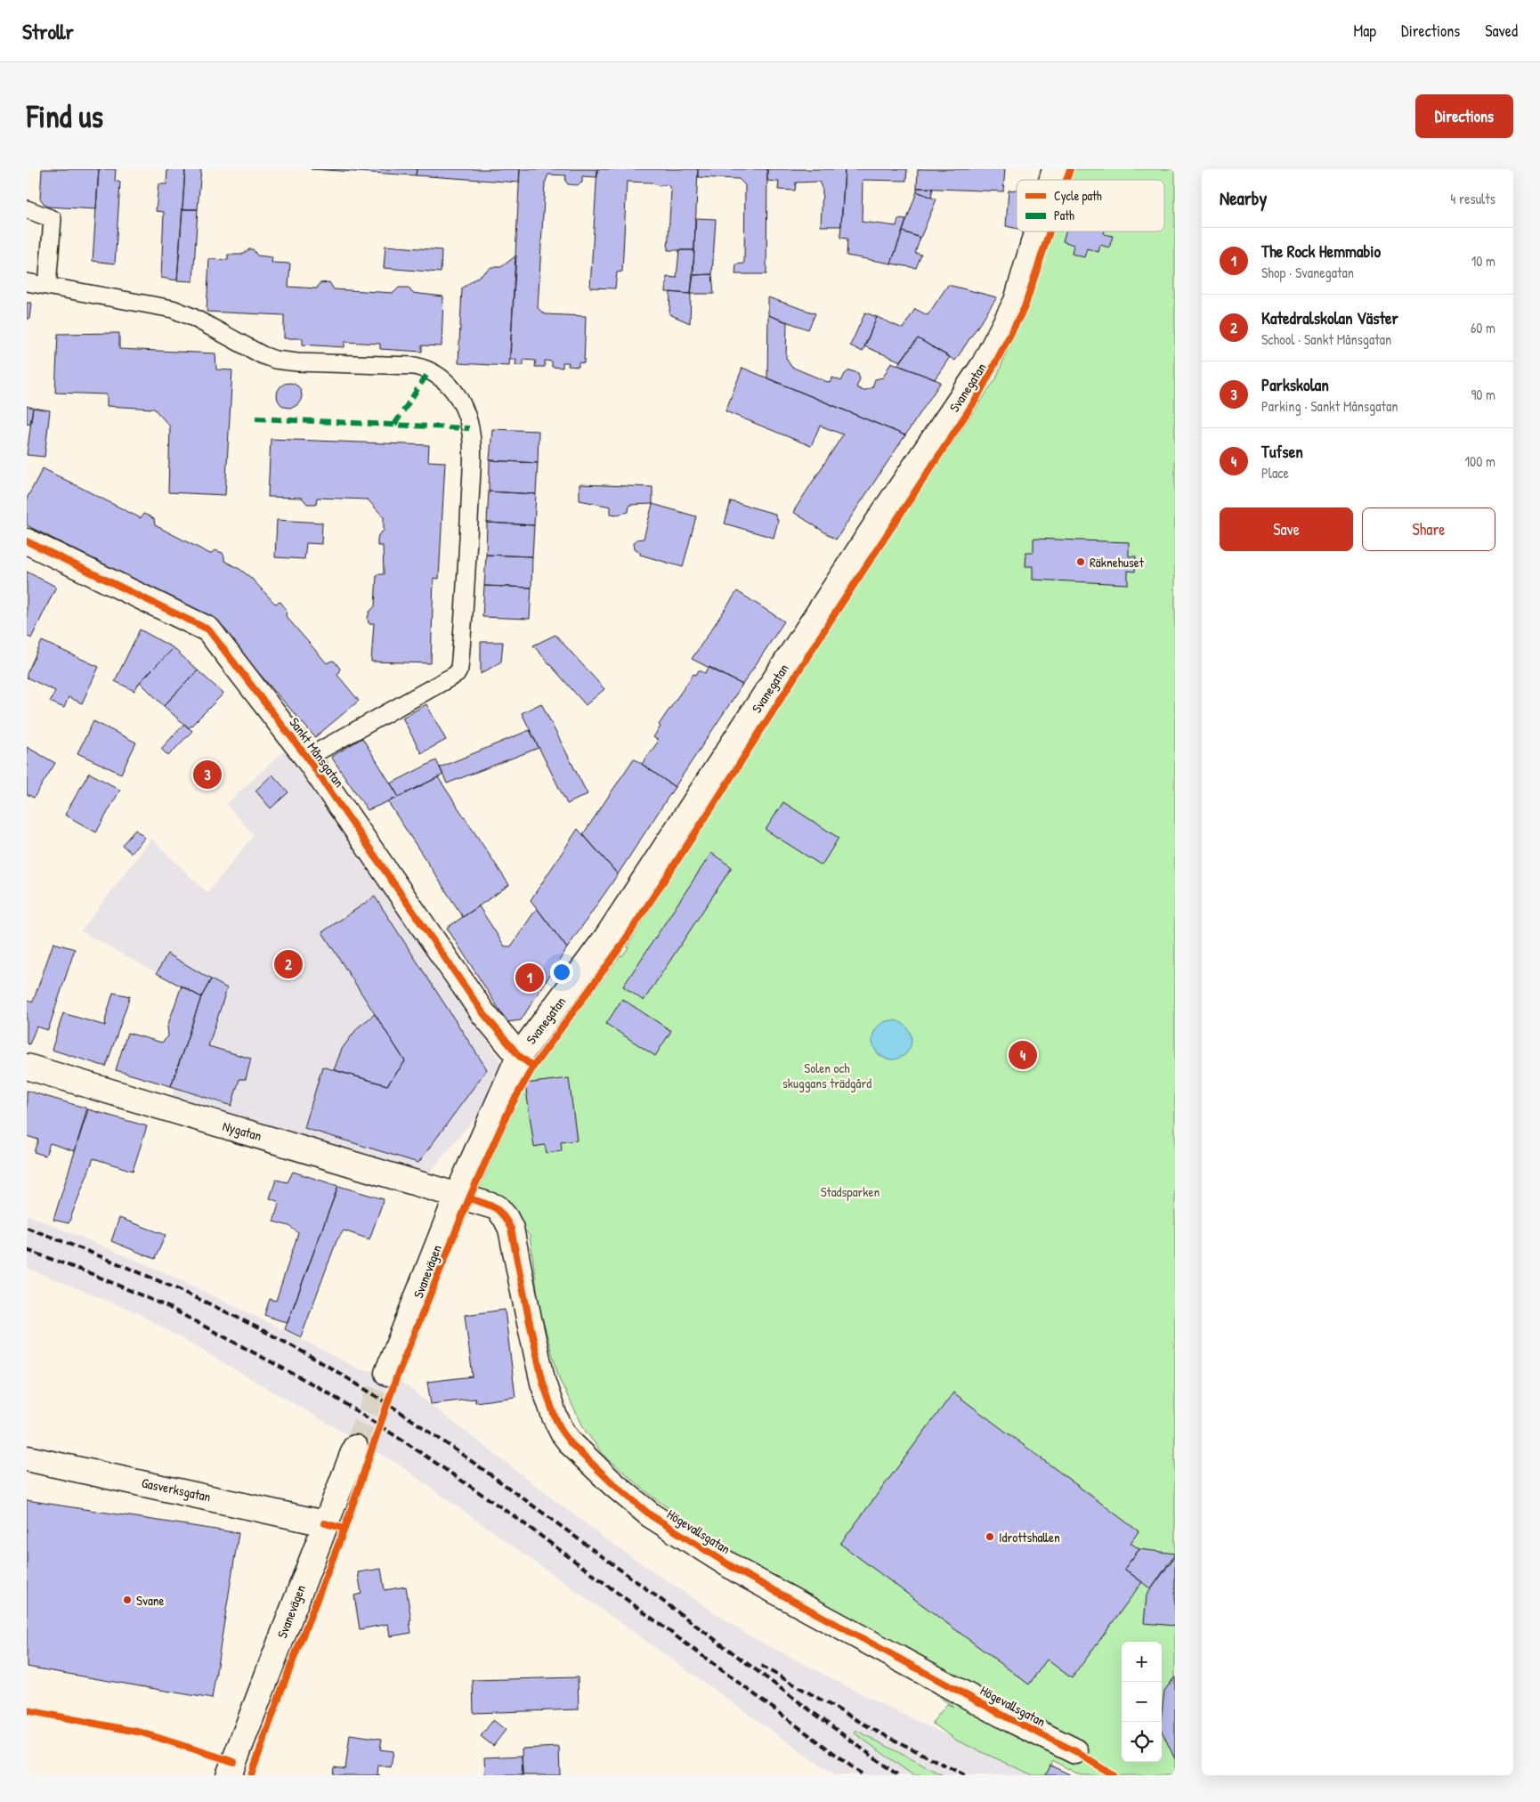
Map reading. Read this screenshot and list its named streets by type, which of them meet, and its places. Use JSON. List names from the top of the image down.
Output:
{
  "streets": {
    "street": [
      "Svanegatan",
      "Sankt Månsgatan",
      "Nygatan",
      "Svanevägen",
      "Gasverksgatan",
      "Högevallsgatan"
    ]
  },
  "crossings": [
    ["Svanegatan", "Sankt Månsgatan"],
    ["Svanegatan", "Nygatan"],
    ["Svanegatan", "Svanevägen"],
    ["Svanegatan", "Högevallsgatan"],
    ["Nygatan", "Svanevägen"],
    ["Nygatan", "Högevallsgatan"],
    ["Svanevägen", "Gasverksgatan"],
    ["Svanevägen", "Högevallsgatan"]
  ],
  "parks": ["Solen och skuggans trädgård", "Stadsparken"],
  "places": ["Räknehuset", "Idrottshallen", "Svane"],
  "legend": ["Cycle path", "Path"],
  "page": {
    "header": "Strollr",
    "nav": ["Map", "Directions", "Saved"],
    "buttons": [
      "Directions",
      ["Save", "Share"]
    ],
    "title": "Find us",
    "heading": ["Nearby", "4 results"],
    "list": [
      {
        "mark": "1",
        "name": "The Rock Hemmabio",
        "note": "Shop · Svanegatan",
        "value": "10 m"
      },
      {
        "mark": "2",
        "name": "Katedralskolan Väster",
        "note": "School · Sankt Månsgatan",
        "value": "60 m"
      },
      {
        "mark": "3",
        "name": "Parkskolan",
        "note": "Parking · Sankt Månsgatan",
        "value": "90 m"
      },
      {
        "mark": "4",
        "name": "Tufsen",
        "note": "Place",
        "value": "100 m"
      }
    ],
    "pins": [
      "3",
      "2",
      "1",
      "4"
    ],
    "map_buttons": ["+", "−"]
  }
}
